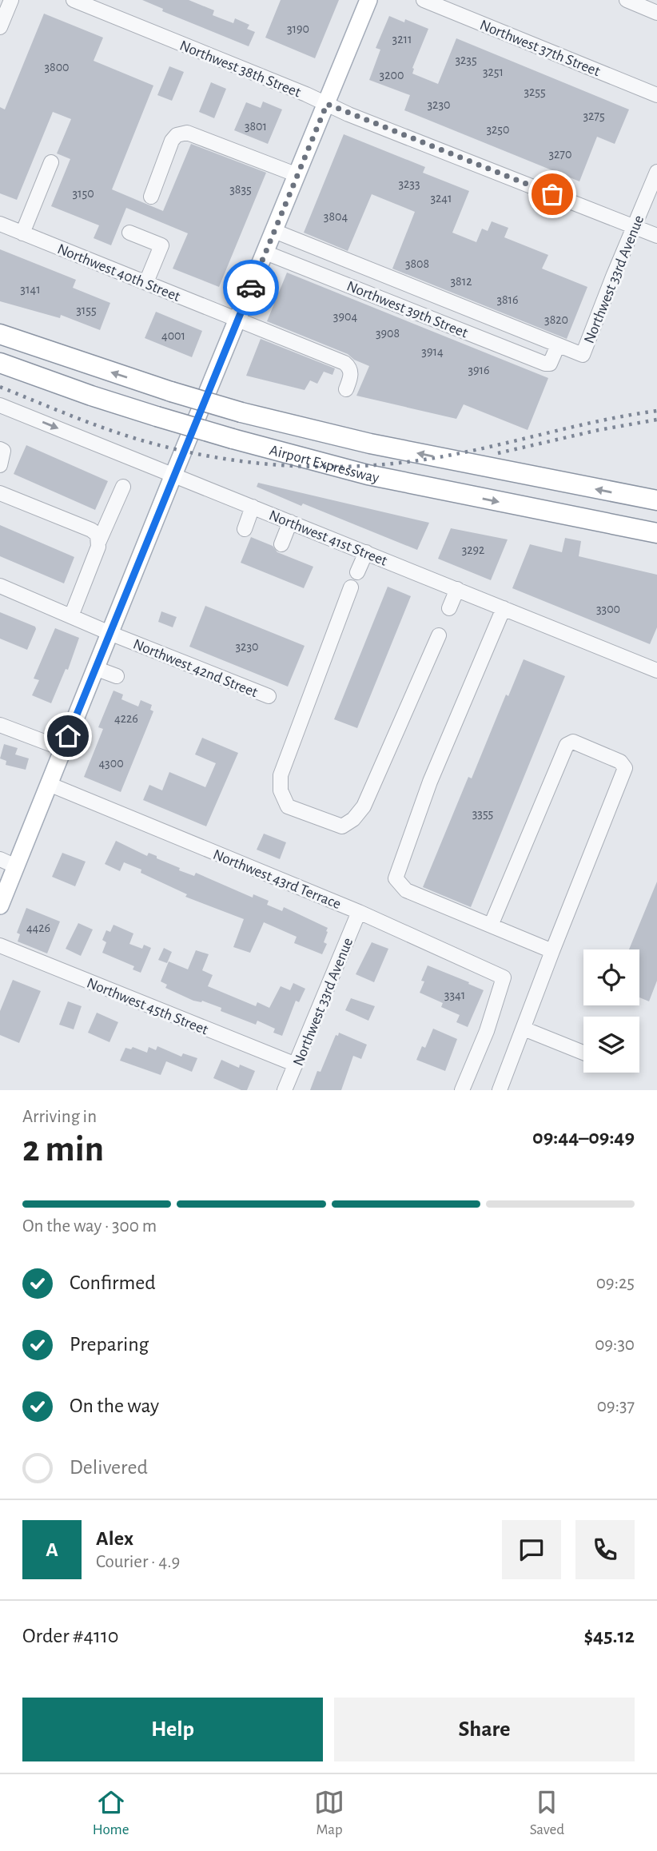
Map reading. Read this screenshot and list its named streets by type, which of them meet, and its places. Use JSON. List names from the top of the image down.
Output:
{
  "streets": {
    "highway": ["Airport Expressway"],
    "street": [
      "Northwest 37th Street",
      "Northwest 38th Street",
      "Northwest 40th Street",
      "Northwest 33rd Avenue",
      "Northwest 39th Street",
      "Northwest 41st Street",
      "Northwest 42nd Street",
      "Northwest 43rd Terrace",
      "Northwest 45th Street"
    ]
  },
  "crossings": [
    ["Northwest 38th Street", "Northwest 33rd Avenue"],
    ["Northwest 33rd Avenue", "Northwest 39th Street"],
    ["Northwest 33rd Avenue", "Northwest 43rd Terrace"],
    ["Northwest 33rd Avenue", "Northwest 45th Street"]
  ],
  "house_numbers": [
    "3190",
    "3211",
    "3235",
    "3800",
    "3251",
    "3200",
    "3255",
    "3230",
    "3275",
    "3801",
    "3250",
    "3270",
    "3233",
    "3835",
    "3150",
    "3241",
    "3804",
    "3808",
    "3812",
    "3141",
    "3816",
    "3155",
    "3904",
    "3820",
    "3908",
    "4001",
    "3914",
    "3916",
    "3292",
    "3300",
    "3230",
    "4226",
    "4300",
    "3355",
    "4426",
    "3341"
  ],
  "page": {
    "heading": ["2 min", "Arriving in", "09:44–09:49"],
    "panel": [
      "Alex",
      "Courier · 4.9",
      "Order #4110",
      "$45.12"
    ],
    "bar": "On the way · 300 m",
    "list": [
      ["Confirmed", "09:25"],
      ["Preparing", "09:30"],
      ["On the way", "09:37"],
      "Delivered"
    ],
    "round": "A",
    "buttons": ["Help", "Share"],
    "tabs": ["Home", "Map", "Saved"]
  }
}
